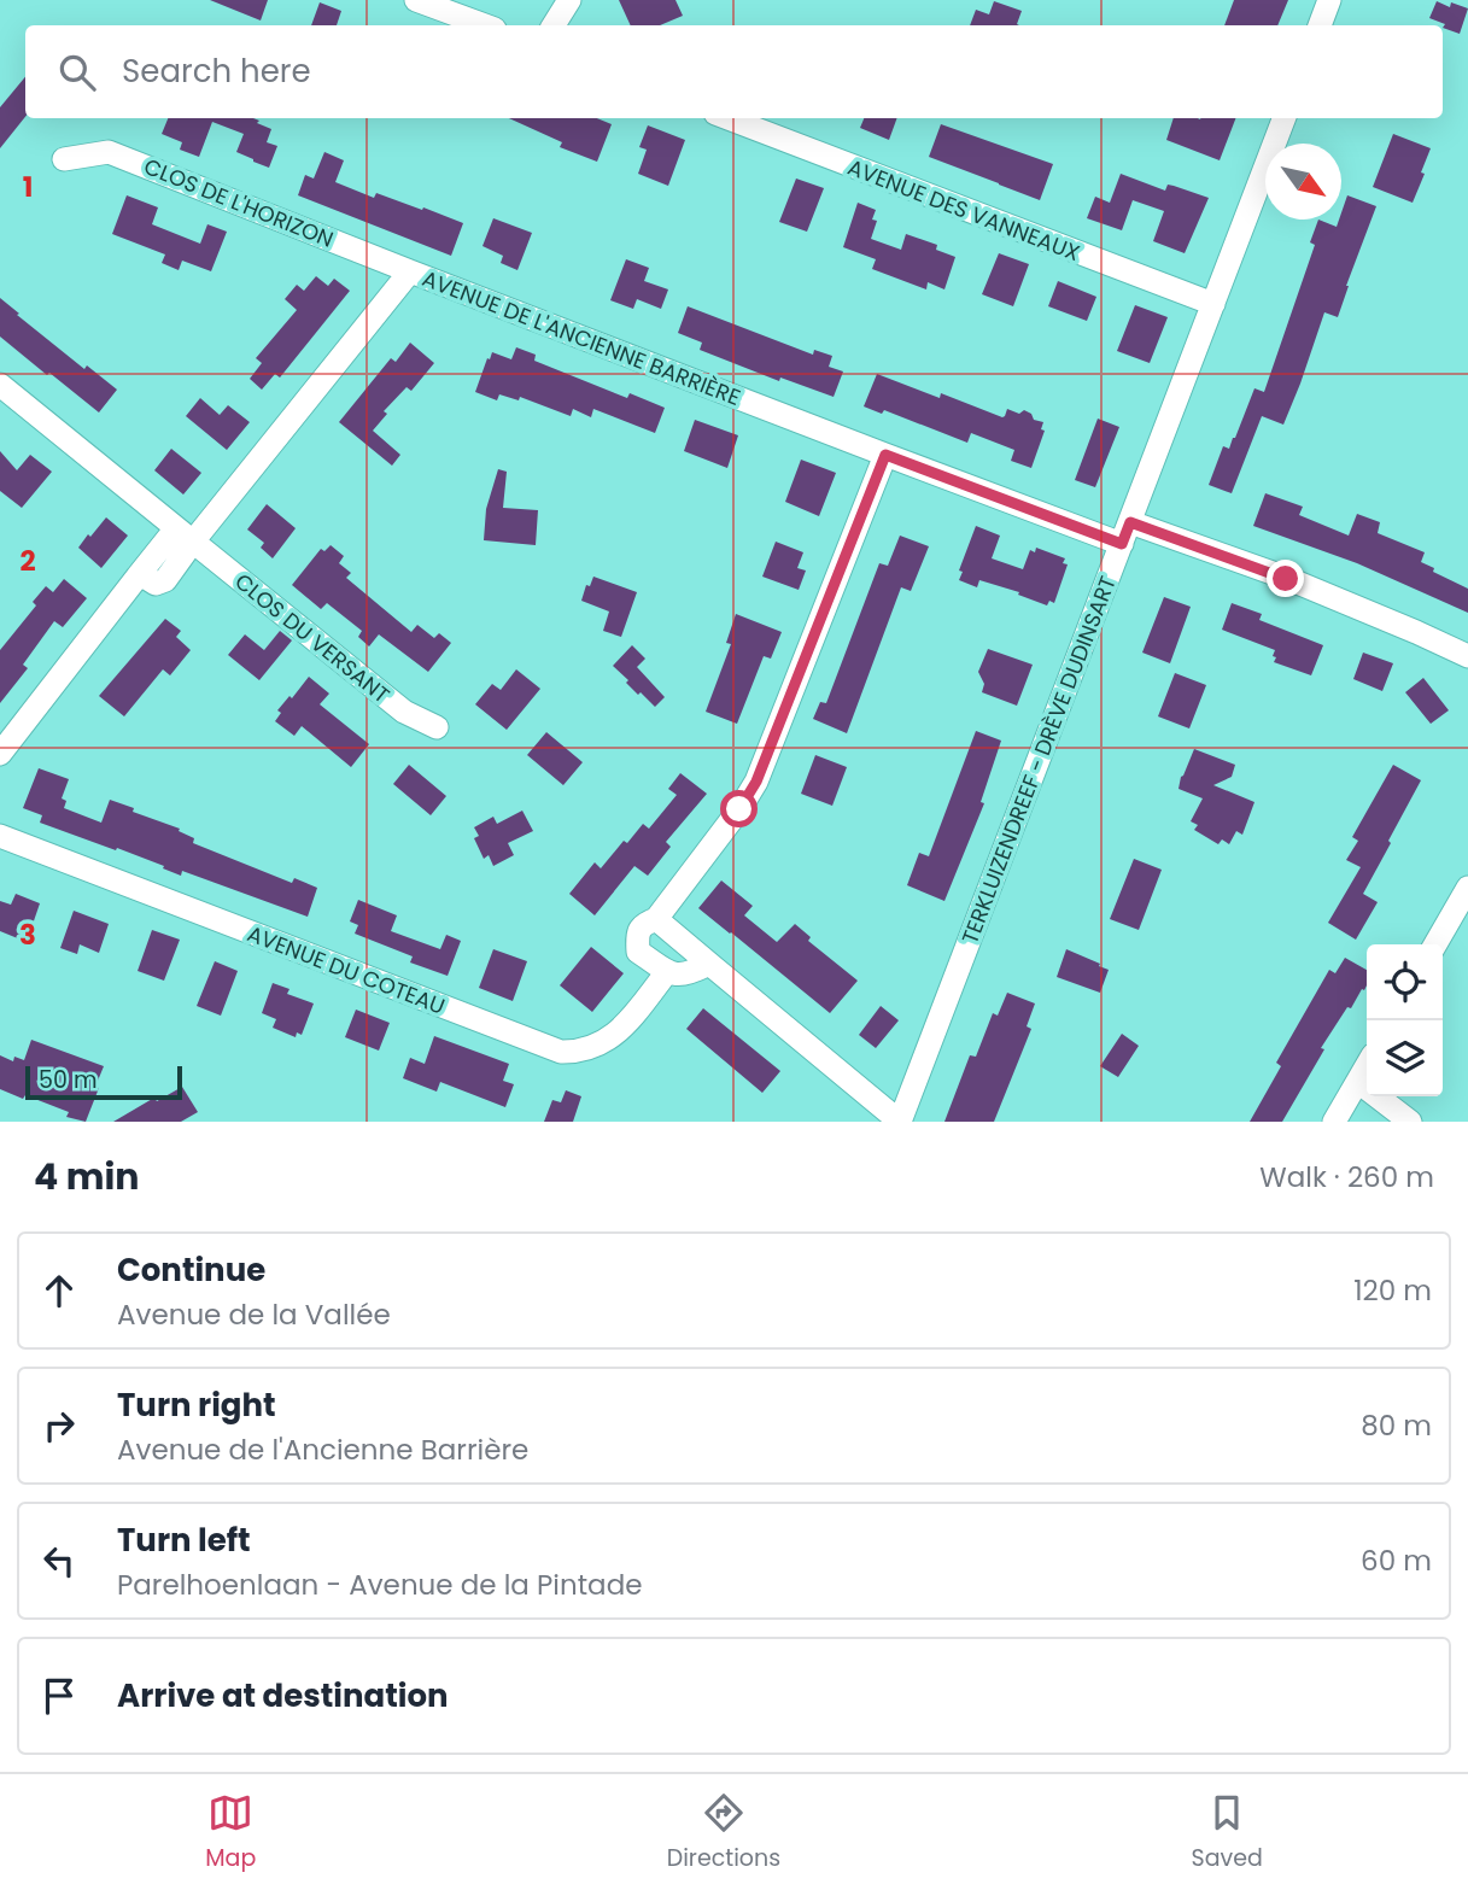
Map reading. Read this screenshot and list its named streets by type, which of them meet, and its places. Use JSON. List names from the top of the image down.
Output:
{
  "streets": {
    "street": [
      "CLOS DE L'HORIZON",
      "AVENUE DES VANNEAUX",
      "AVENUE DE L'ANCIENNE BARRIÈRE",
      "CLOS DU VERSANT",
      "TERKLUIZENDREEF - DRÈVE DUDINSART",
      "AVENUE DU COTEAU"
    ]
  },
  "crossings": [
    ["CLOS DE L'HORIZON", "AVENUE DE L'ANCIENNE BARRIÈRE"],
    ["AVENUE DES VANNEAUX", "TERKLUIZENDREEF - DRÈVE DUDINSART"],
    ["AVENUE DE L'ANCIENNE BARRIÈRE", "CLOS DU VERSANT"],
    ["AVENUE DE L'ANCIENNE BARRIÈRE", "TERKLUIZENDREEF - DRÈVE DUDINSART"]
  ],
  "scale_bar": "50 m",
  "north": "bottom right",
  "page": {
    "search": "Search here",
    "scale": "50 m",
    "heading": ["4 min", "Walk · 260 m"],
    "list": [
      ["Continue", "Avenue de la Vallée", "120 m"],
      ["Turn right", "Avenue de l'Ancienne Barrière", "80 m"],
      ["Turn left", "Parelhoenlaan - Avenue de la Pintade", "60 m"],
      "Arrive at destination"
    ],
    "nav": ["Map", "Directions", "Saved"]
  },
  "grid": {
    "rows": ["1", "2", "3"]
  }
}
